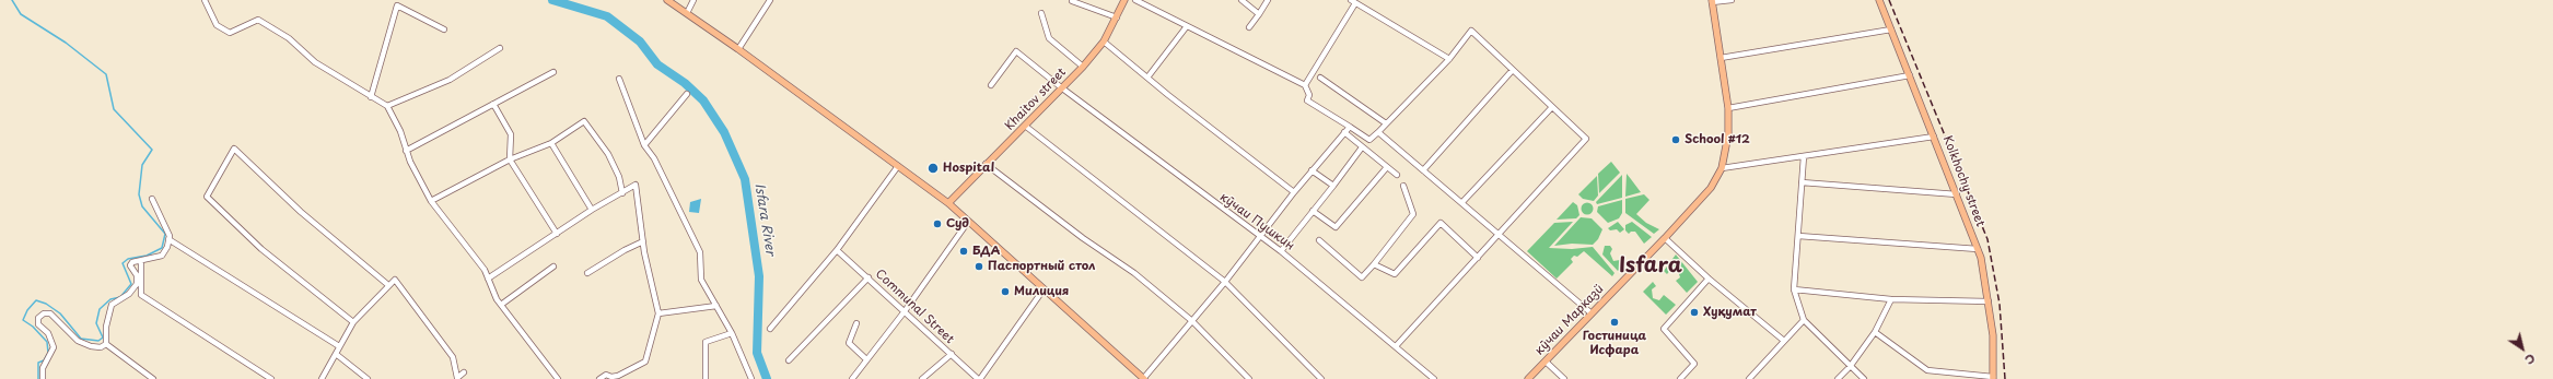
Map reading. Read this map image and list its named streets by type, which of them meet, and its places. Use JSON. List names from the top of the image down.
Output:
{
  "streets": {
    "main road": ["Khaitov street", "Kolkhochy street", "кӯчаи Марказӣ"],
    "street": ["кӯчаи Пушкин", "Communal Street"]
  },
  "crossings": [
    ["Khaitov street", "кӯчаи Пушкин"]
  ],
  "districts": ["Isfara"],
  "water": ["Isfara River"],
  "places": [
    "School #12",
    "Hospital",
    "Суд",
    "БДА",
    "Паспортный стол",
    "Милиция",
    "Хуқумат",
    "Гостиница Исфара"
  ],
  "north": "bottom right"
}
